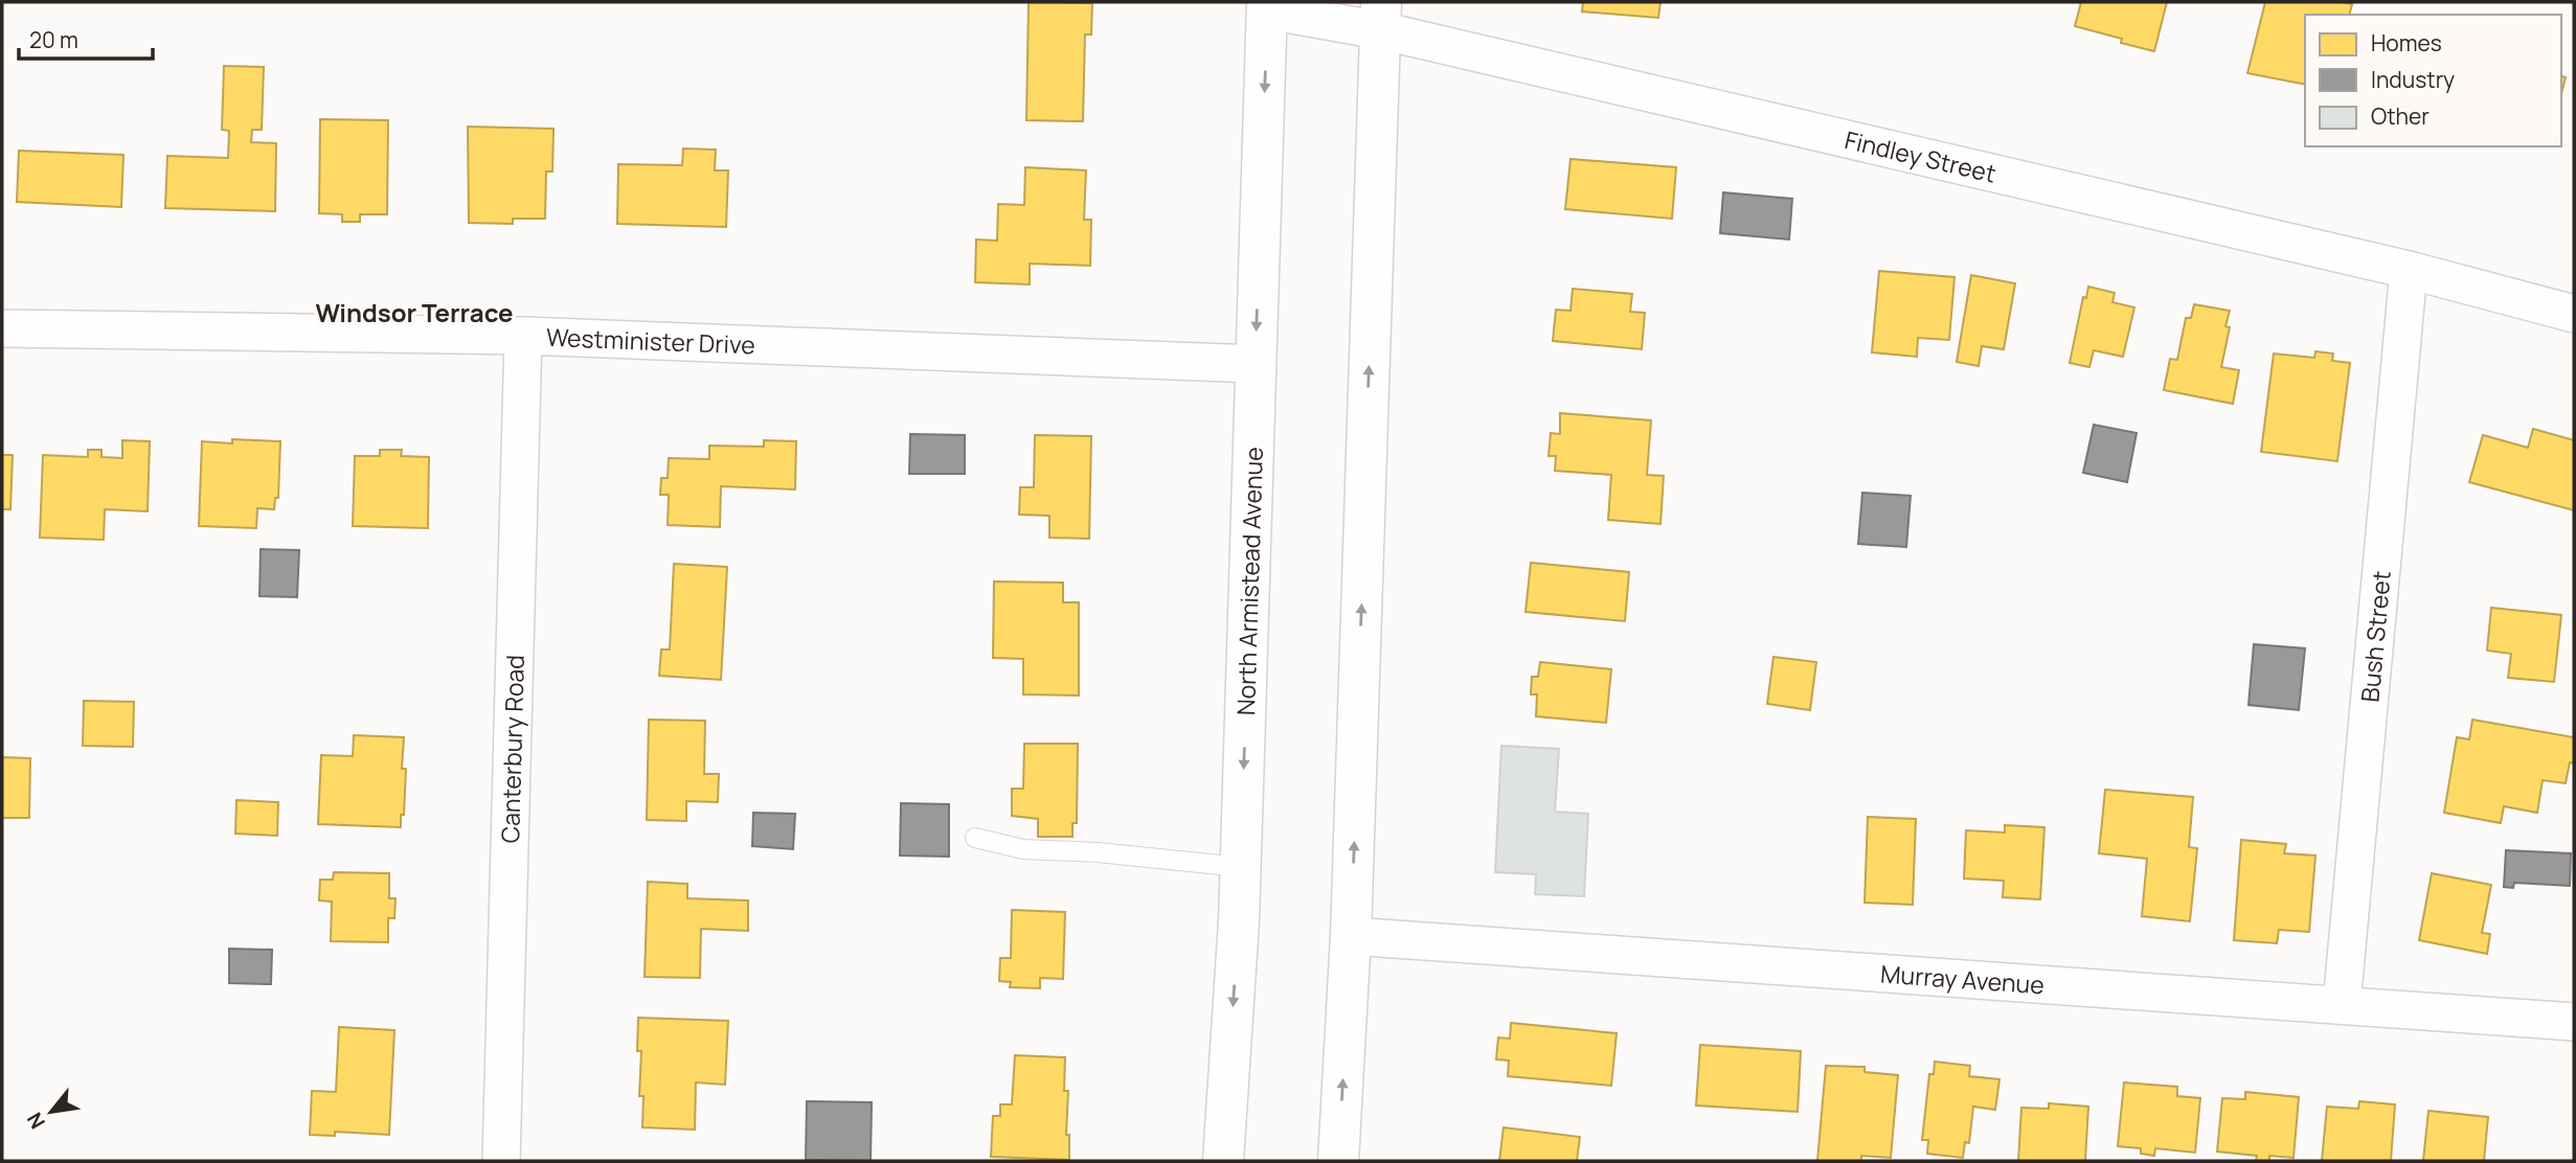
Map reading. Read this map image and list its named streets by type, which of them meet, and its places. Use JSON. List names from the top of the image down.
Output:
{
  "streets": {
    "main road": ["North Armistead Avenue"],
    "street": [
      "Findley Street",
      "Westminister Drive",
      "Bush Street",
      "Canterbury Road",
      "Murray Avenue"
    ]
  },
  "crossings": [
    ["Findley Street", "North Armistead Avenue"],
    ["Findley Street", "Bush Street"],
    ["Westminister Drive", "North Armistead Avenue"],
    ["Westminister Drive", "Canterbury Road"],
    ["Bush Street", "Murray Avenue"]
  ],
  "districts": ["Windsor Terrace"],
  "legend": ["Homes", "Industry", "Other"],
  "scale_bar": "20 m",
  "north": "bottom left"
}
